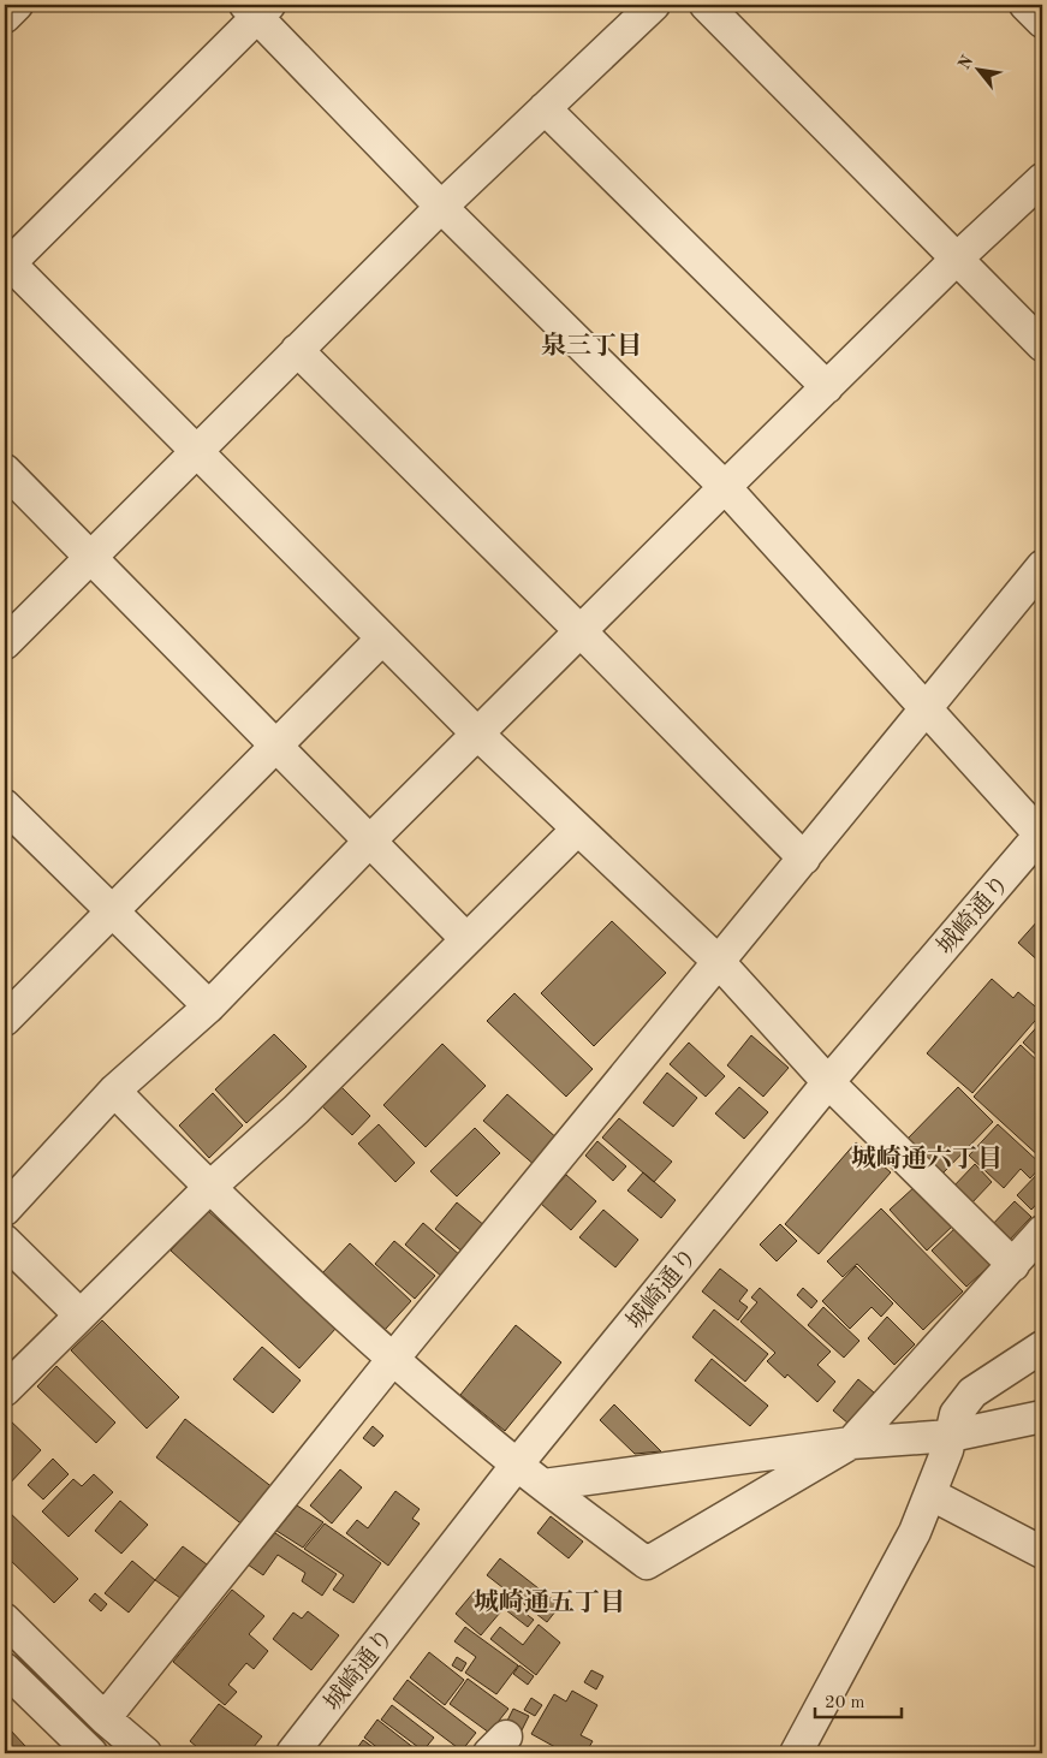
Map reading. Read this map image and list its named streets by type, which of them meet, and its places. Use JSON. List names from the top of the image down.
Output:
{
  "streets": {
    "street": ["城崎通り"]
  },
  "districts": ["泉三丁目", "城崎通六丁目", "城崎通五丁目"],
  "scale_bar": "20 m",
  "north": "top left"
}
